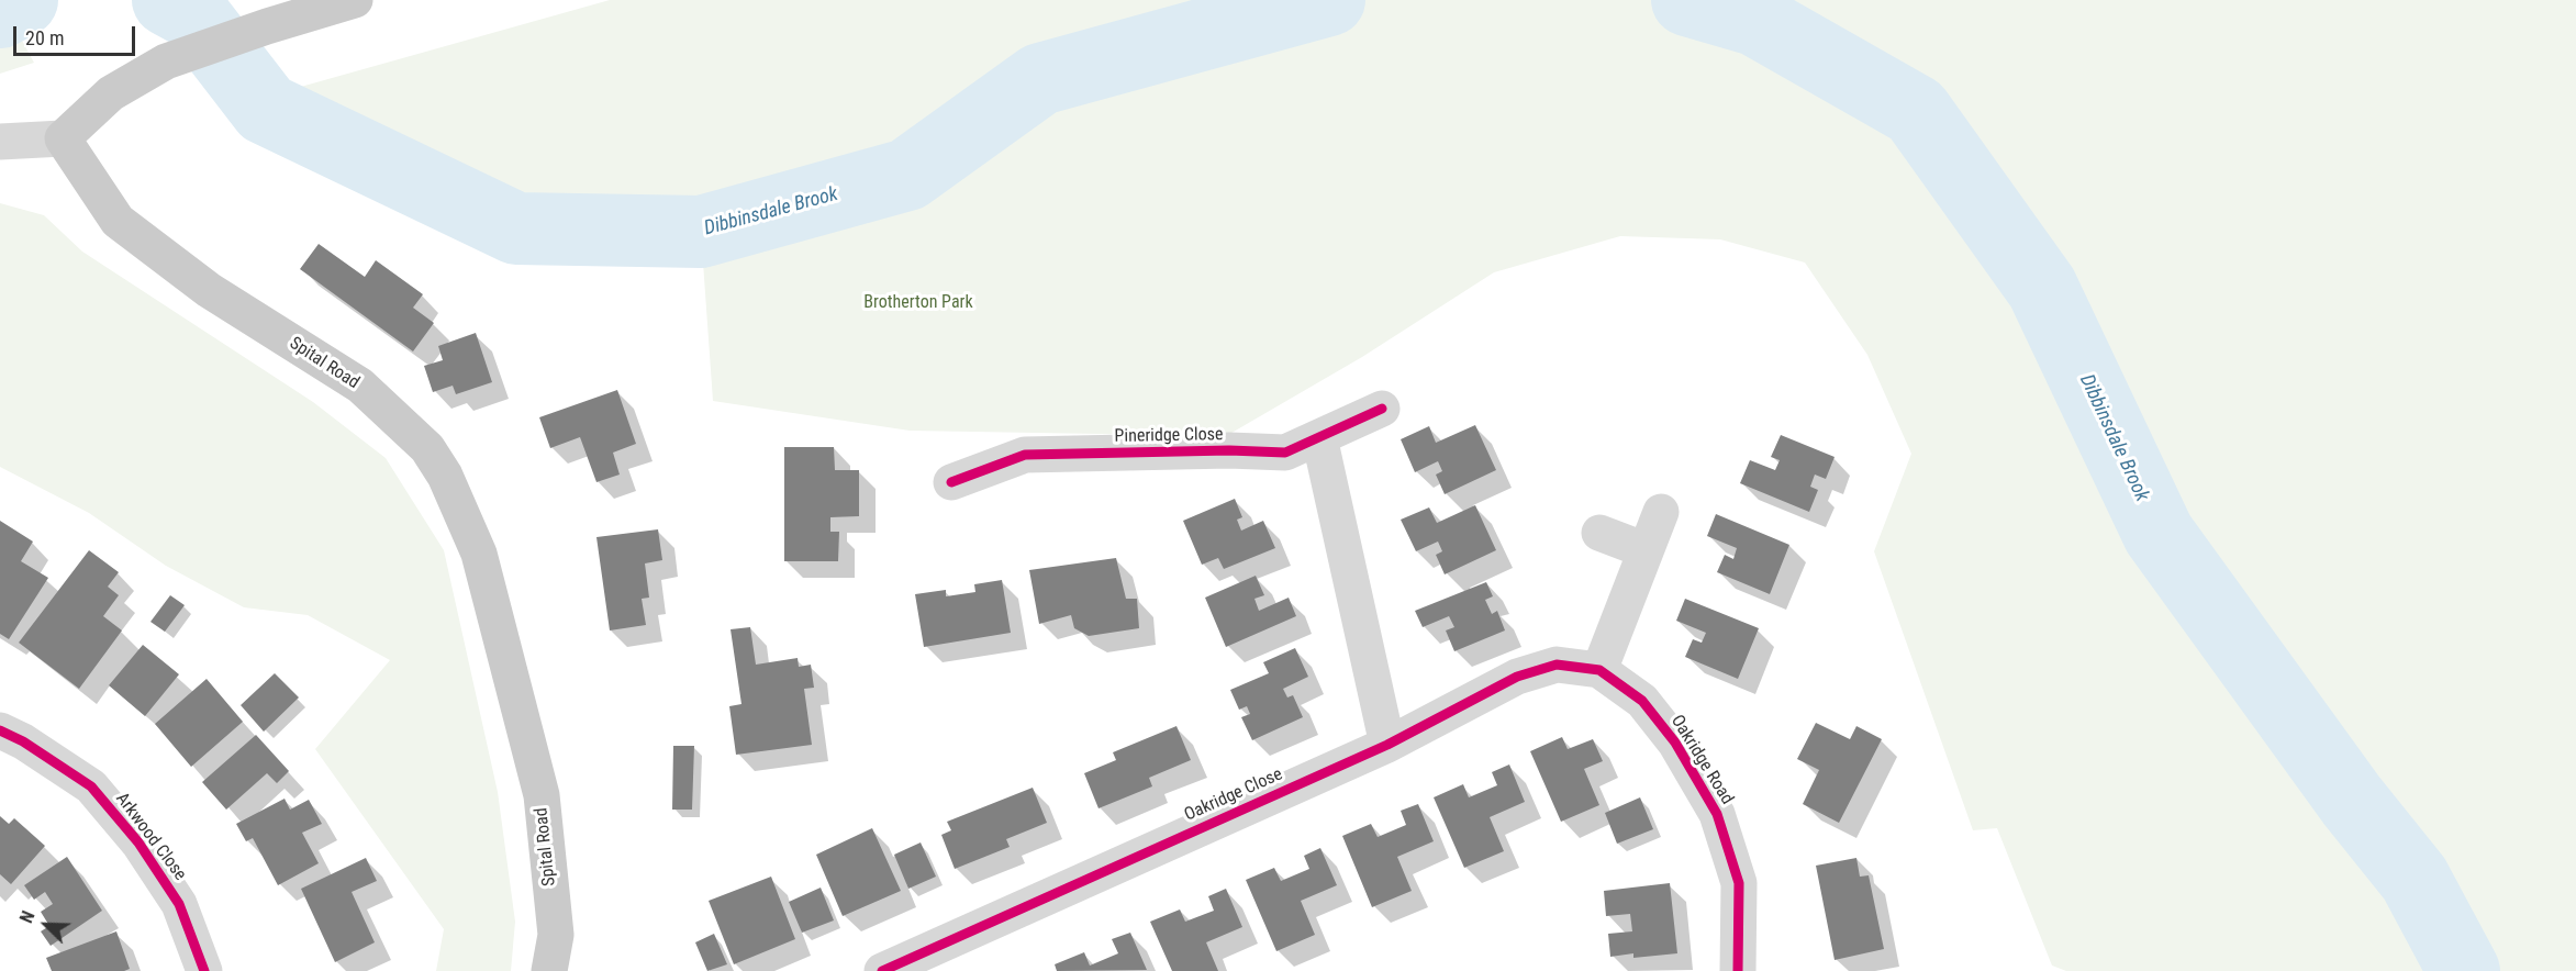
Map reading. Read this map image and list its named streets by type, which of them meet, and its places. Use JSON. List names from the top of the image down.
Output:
{
  "streets": {
    "main road": ["Spital Road"],
    "street": [
      "Pineridge Close",
      "Oakridge Road",
      "Oakridge Close",
      "Arkwood Close"
    ]
  },
  "crossings": [
    ["Oakridge Road", "Oakridge Close"]
  ],
  "water": ["Dibbinsdale Brook"],
  "parks": ["Brotherton Park"],
  "scale_bar": "20 m",
  "north": "top left"
}
